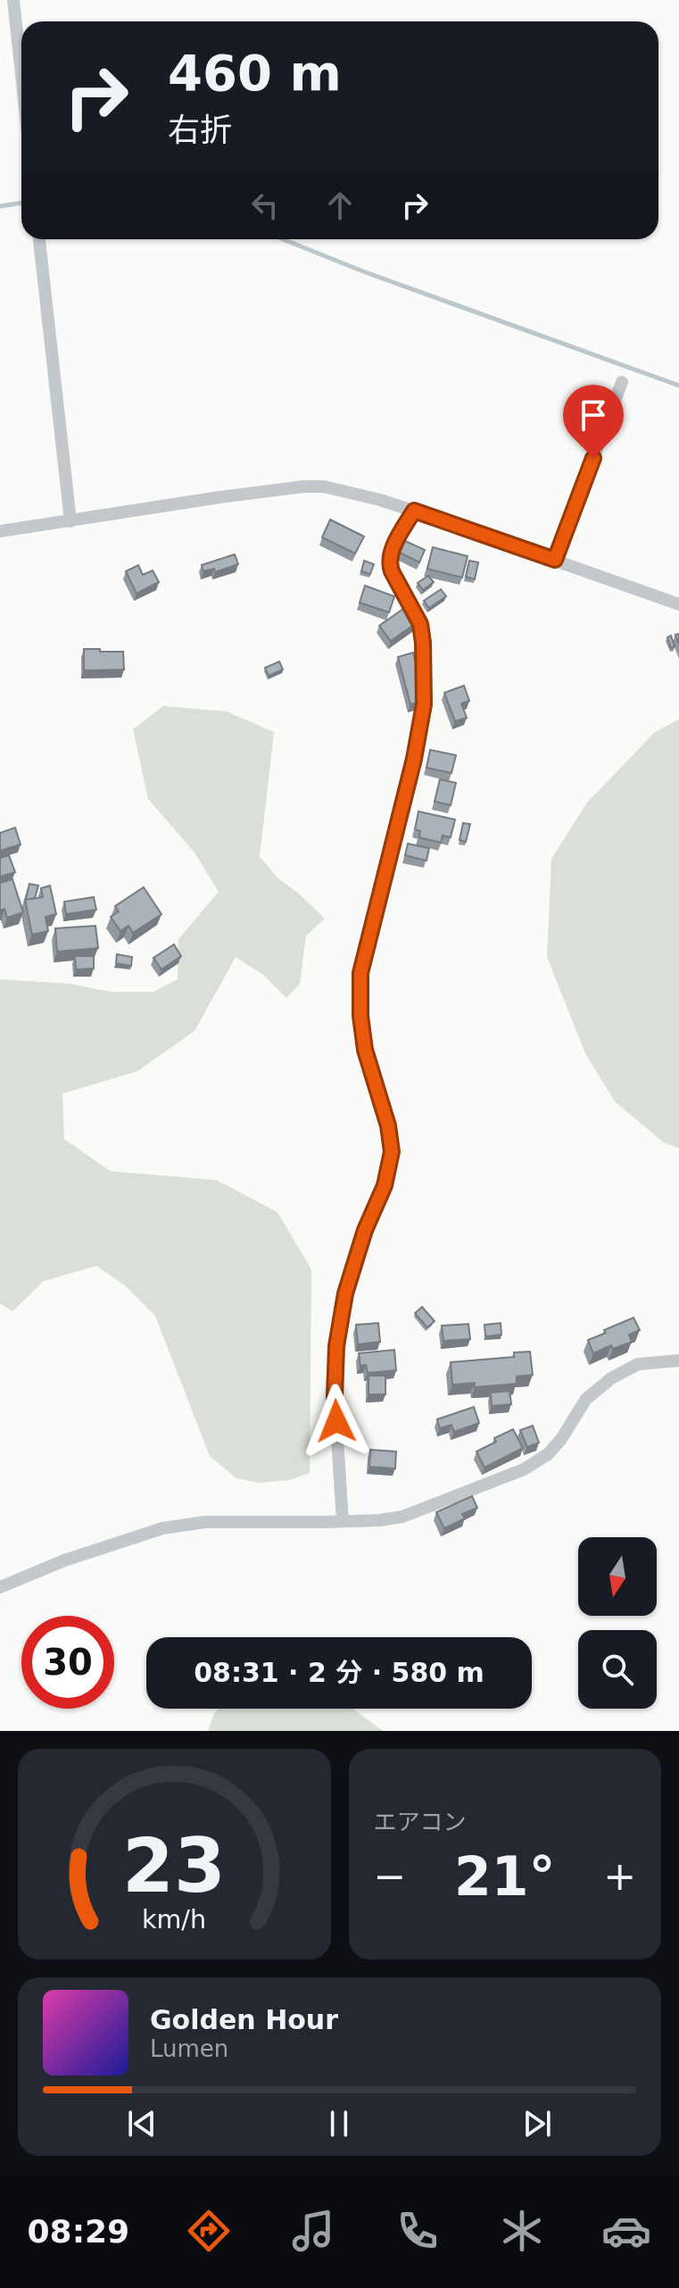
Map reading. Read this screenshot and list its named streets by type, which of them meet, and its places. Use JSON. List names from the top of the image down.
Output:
{
  "north": "bottom",
  "page": {
    "turn": ["460 m", "右折"],
    "limit": "30",
    "trip": "08:31 · 2 分 · 580 m",
    "tile": "エアコン",
    "heat": ["−", "21°", "+"],
    "song": ["Golden Hour", "Lumen"],
    "tabs": "08:29",
    "gauge": ["23", "km/h"]
  }
}
